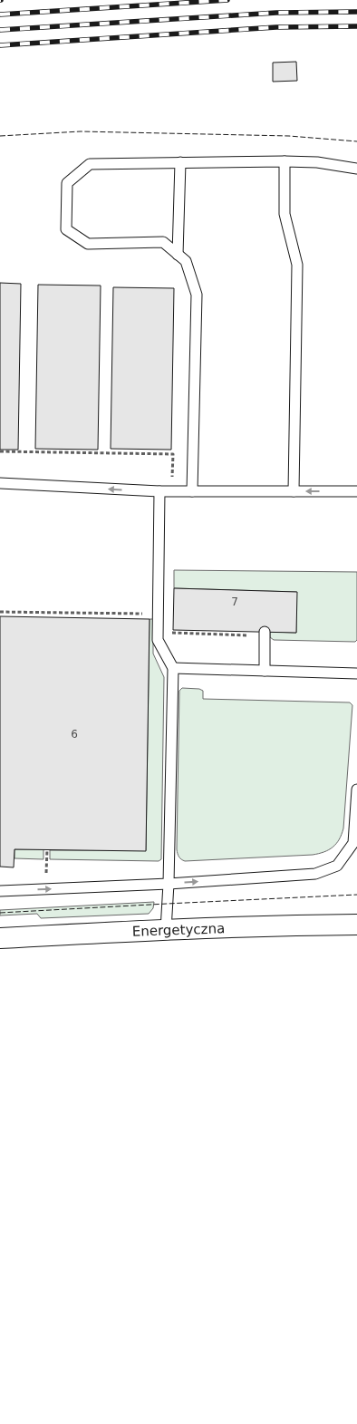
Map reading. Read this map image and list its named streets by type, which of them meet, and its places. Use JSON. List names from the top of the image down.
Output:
{
  "streets": {
    "street": ["Energetyczna"]
  },
  "house_numbers": ["7", "6"]
}
